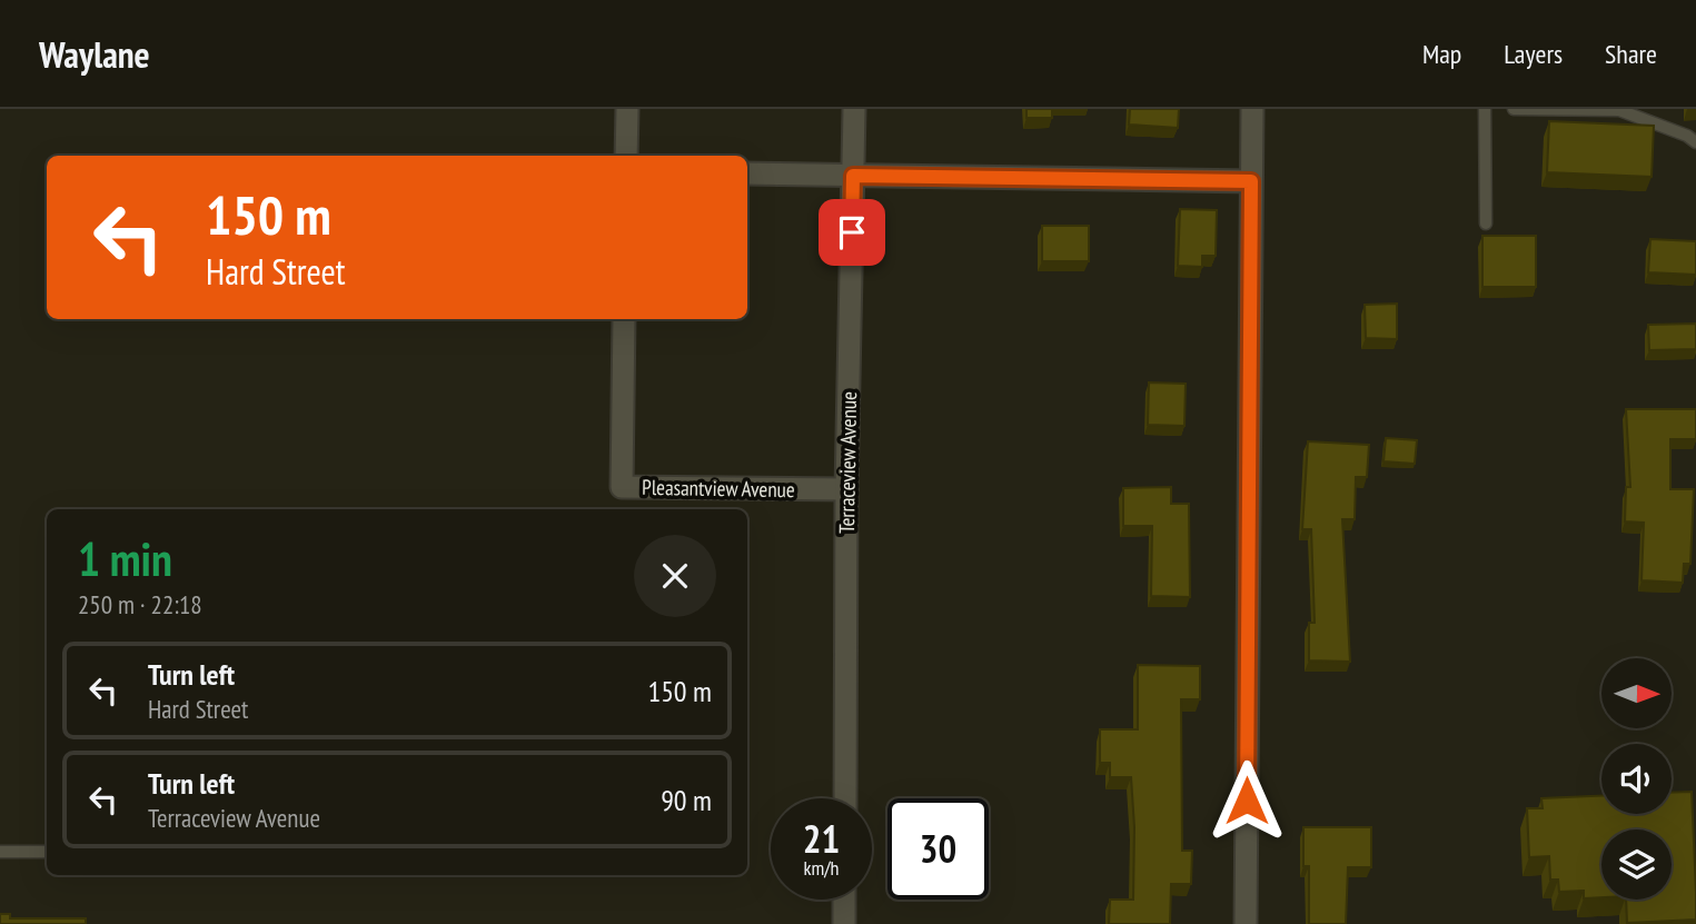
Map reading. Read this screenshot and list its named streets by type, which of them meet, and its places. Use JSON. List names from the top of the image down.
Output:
{
  "streets": {
    "street": ["Terraceview Avenue", "Pleasantview Avenue"]
  },
  "crossings": [
    ["Terraceview Avenue", "Pleasantview Avenue"]
  ],
  "north": "right",
  "page": {
    "header": "Waylane",
    "nav": ["Map", "Layers", "Share"],
    "turn": ["150 m", "Hard Street"],
    "heading": ["1 min", "250 m · 22:18"],
    "list": [
      {
        "name": "Turn left",
        "note": "Hard Street",
        "value": "150 m"
      },
      {
        "name": "Turn left",
        "note": "Terraceview Avenue",
        "value": "90 m"
      }
    ],
    "speed": "21 km/h",
    "limit": "30"
  }
}
